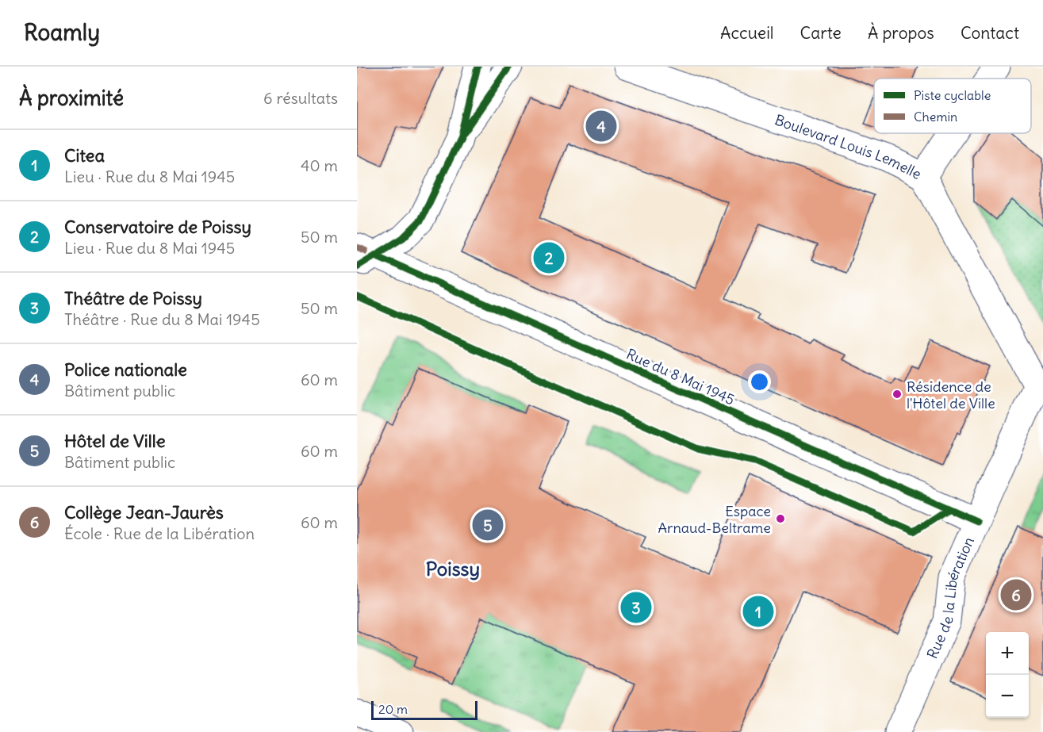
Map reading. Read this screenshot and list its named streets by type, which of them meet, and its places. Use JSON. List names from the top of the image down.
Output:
{
  "streets": {
    "street": ["Boulevard Louis Lemelle", "Rue du 8 Mai 1945", "Rue de la Libération"]
  },
  "crossings": [
    ["Boulevard Louis Lemelle", "Rue de la Libération"],
    ["Rue du 8 Mai 1945", "Rue de la Libération"]
  ],
  "districts": ["Poissy"],
  "places": ["Résidence de l'Hôtel de Ville", "Espace Arnaud-Beltrame"],
  "legend": ["Piste cyclable", "Chemin"],
  "scale_bar": "20 m",
  "page": {
    "header": "Roamly",
    "nav": [
      "Accueil",
      "Carte",
      "À propos",
      "Contact"
    ],
    "heading": ["À proximité", "6 résultats"],
    "pins": [
      "4",
      "2",
      "5",
      "6",
      "3",
      "1"
    ],
    "list": [
      {
        "mark": "1",
        "name": "Citea",
        "note": "Lieu · Rue du 8 Mai 1945",
        "value": "40 m"
      },
      {
        "mark": "2",
        "name": "Conservatoire de Poissy",
        "note": "Lieu · Rue du 8 Mai 1945",
        "value": "50 m"
      },
      {
        "mark": "3",
        "name": "Théâtre de Poissy",
        "note": "Théâtre · Rue du 8 Mai 1945",
        "value": "50 m"
      },
      {
        "mark": "4",
        "name": "Police nationale",
        "note": "Bâtiment public",
        "value": "60 m"
      },
      {
        "mark": "5",
        "name": "Hôtel de Ville",
        "note": "Bâtiment public",
        "value": "60 m"
      },
      {
        "mark": "6",
        "name": "Collège Jean-Jaurès",
        "note": "École · Rue de la Libération",
        "value": "60 m"
      }
    ],
    "map_buttons": ["+", "−"],
    "scale": "20 m"
  }
}
